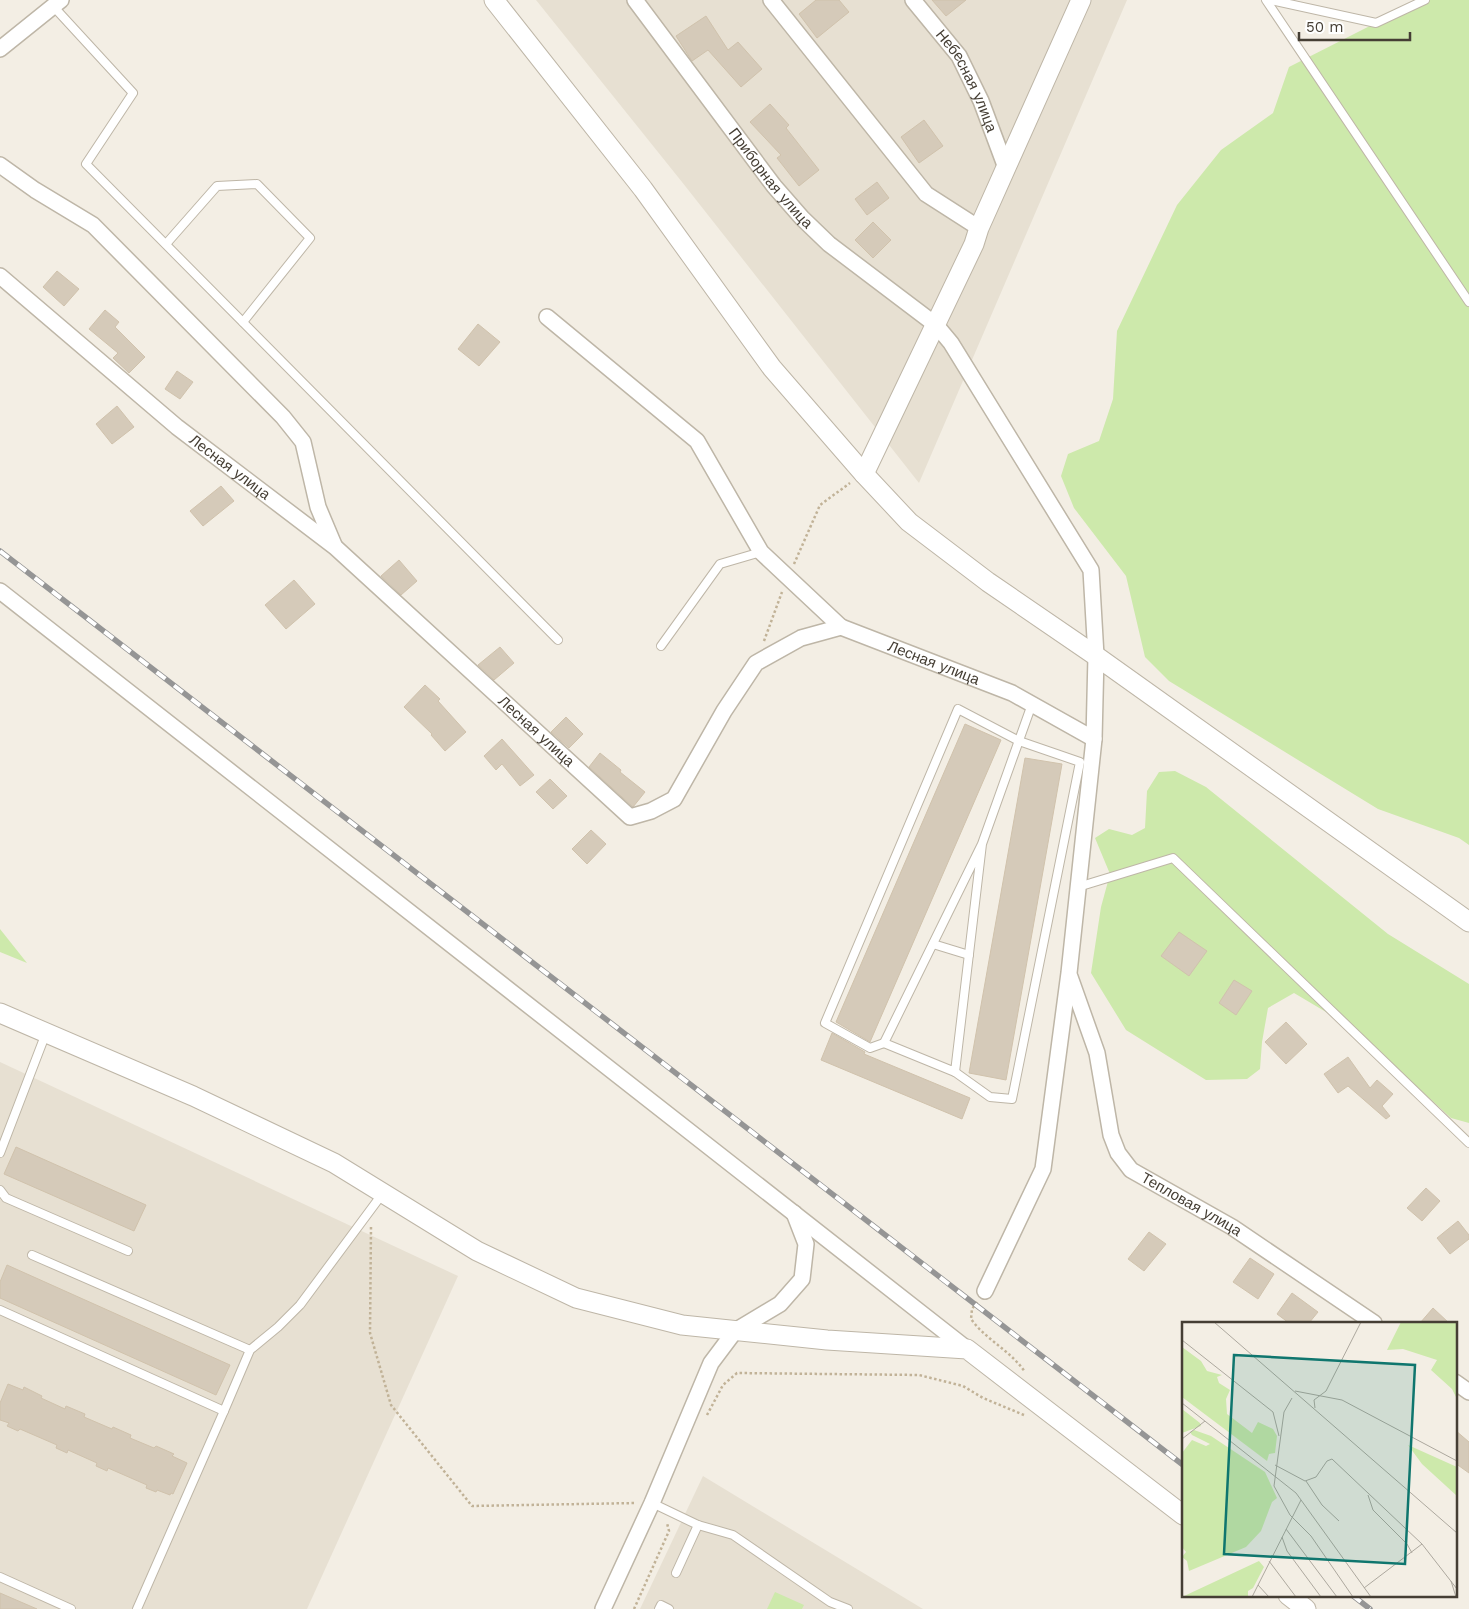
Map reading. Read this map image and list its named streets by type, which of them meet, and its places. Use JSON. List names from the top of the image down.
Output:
{
  "streets": {
    "street": [
      "Небесная улица",
      "Приборная улица",
      "Лесная улица",
      "Тепловая улица"
    ]
  },
  "crossings": [
    ["Приборная улица", "Лесная улица"],
    ["Приборная улица", "Тепловая улица"]
  ],
  "scale_bar": "50 m"
}
